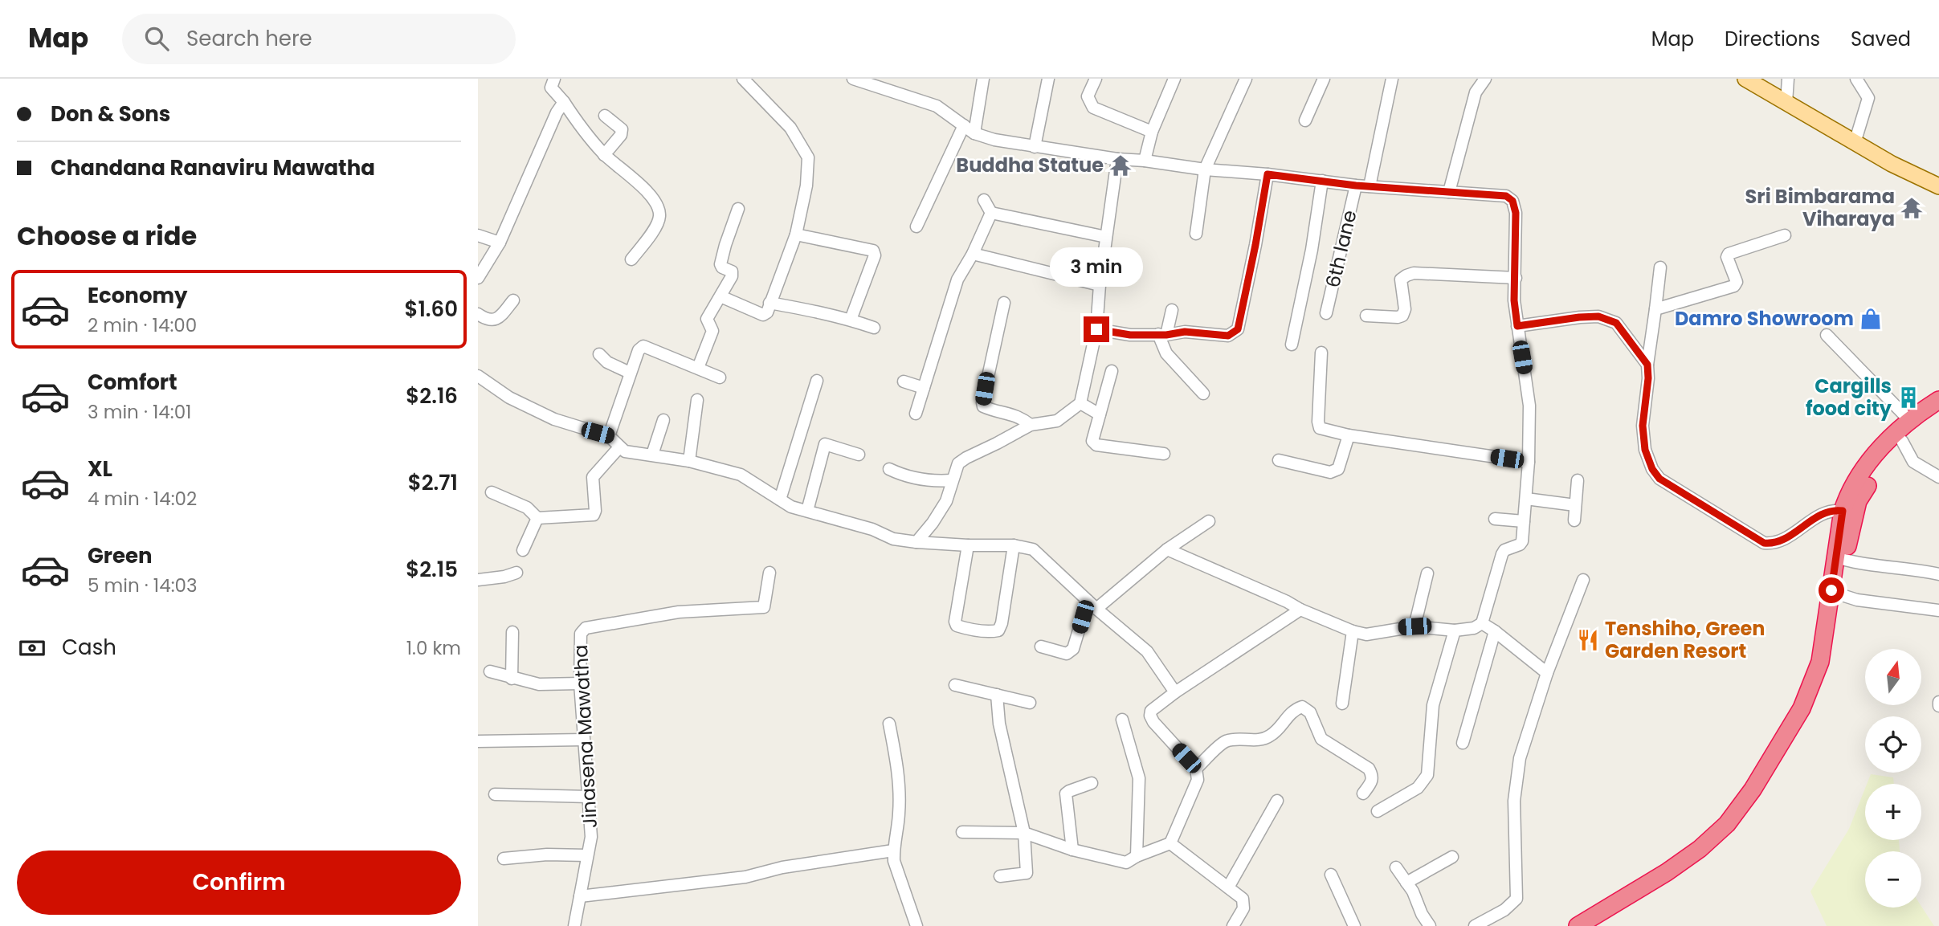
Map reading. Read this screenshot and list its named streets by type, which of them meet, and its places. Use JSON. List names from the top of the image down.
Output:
{
  "streets": {
    "street": ["6th lane", "Jinasena Mawatha"]
  },
  "places": {
    "temple": ["Buddha Statue", "Sri Bimbarama Viharaya"],
    "shop": ["Damro Showroom"],
    "building": ["Cargills food city"],
    "restaurant": ["Tenshiho, Green Garden Resort"]
  },
  "north": "top",
  "page": {
    "header": "Map",
    "search": "Search here",
    "nav": ["Map", "Directions", "Saved"],
    "banner": ["Don & Sons", "Chandana Ranaviru Mawatha"],
    "heading": "Choose a ride",
    "bubble": "3 min",
    "list": [
      {
        "name": "Economy",
        "note": "2 min · 14:00",
        "value": "$1.60"
      },
      {
        "name": "Comfort",
        "note": "3 min · 14:01",
        "value": "$2.16"
      },
      {
        "name": "XL",
        "note": "4 min · 14:02",
        "value": "$2.71"
      },
      {
        "name": "Green",
        "note": "5 min · 14:03",
        "value": "$2.15"
      }
    ],
    "pay": ["Cash", "1.0 km"],
    "map_buttons": ["+", "−"],
    "buttons": "Confirm"
  }
}
